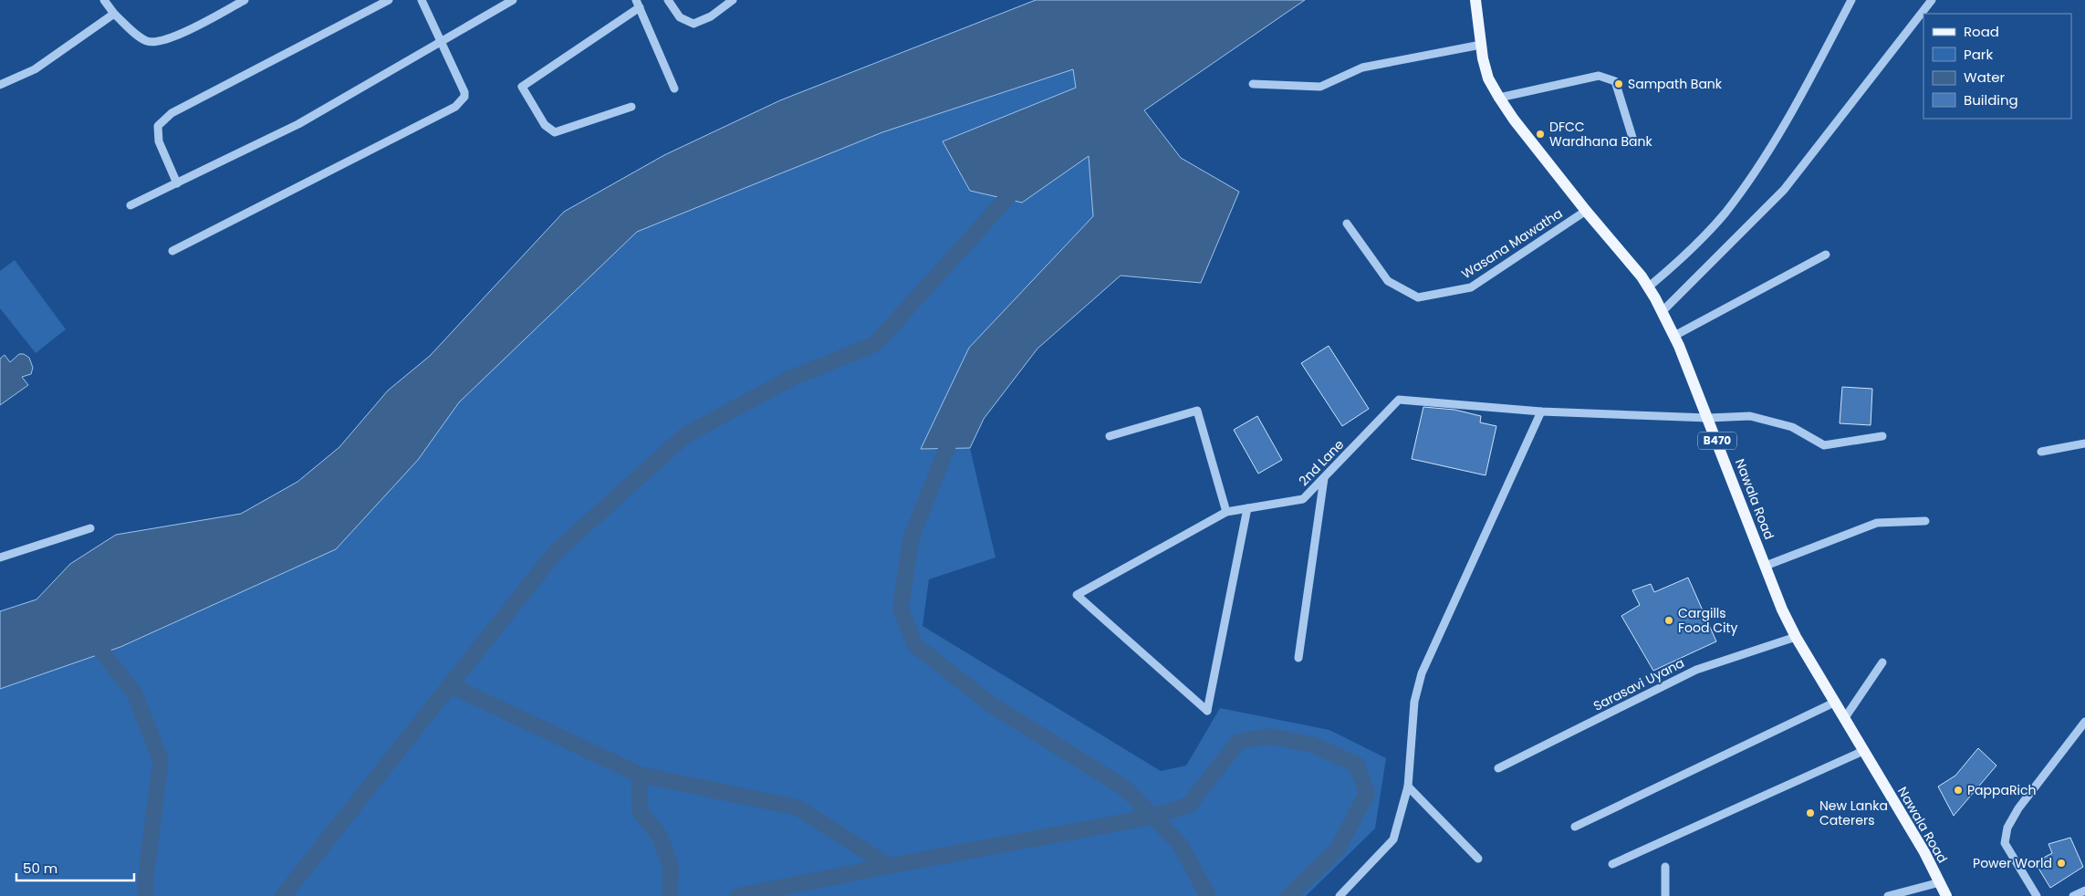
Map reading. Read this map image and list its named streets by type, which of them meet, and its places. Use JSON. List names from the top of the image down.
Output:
{
  "streets": {
    "main road": ["B470", "Nawala Road"],
    "street": ["Wasana Mawatha", "2nd Lane", "Sarasavi Uyana"]
  },
  "crossings": [
    ["Wasana Mawatha", "Nawala Road"],
    ["2nd Lane", "Nawala Road"],
    ["Nawala Road", "Sarasavi Uyana"]
  ],
  "places": [
    "Sampath Bank",
    "DFCC Wardhana Bank",
    "Cargills Food City",
    "PappaRich",
    "New Lanka Caterers",
    "Power World"
  ],
  "legend": [
    "Road",
    "Park",
    "Water",
    "Building"
  ],
  "scale_bar": "50 m"
}
